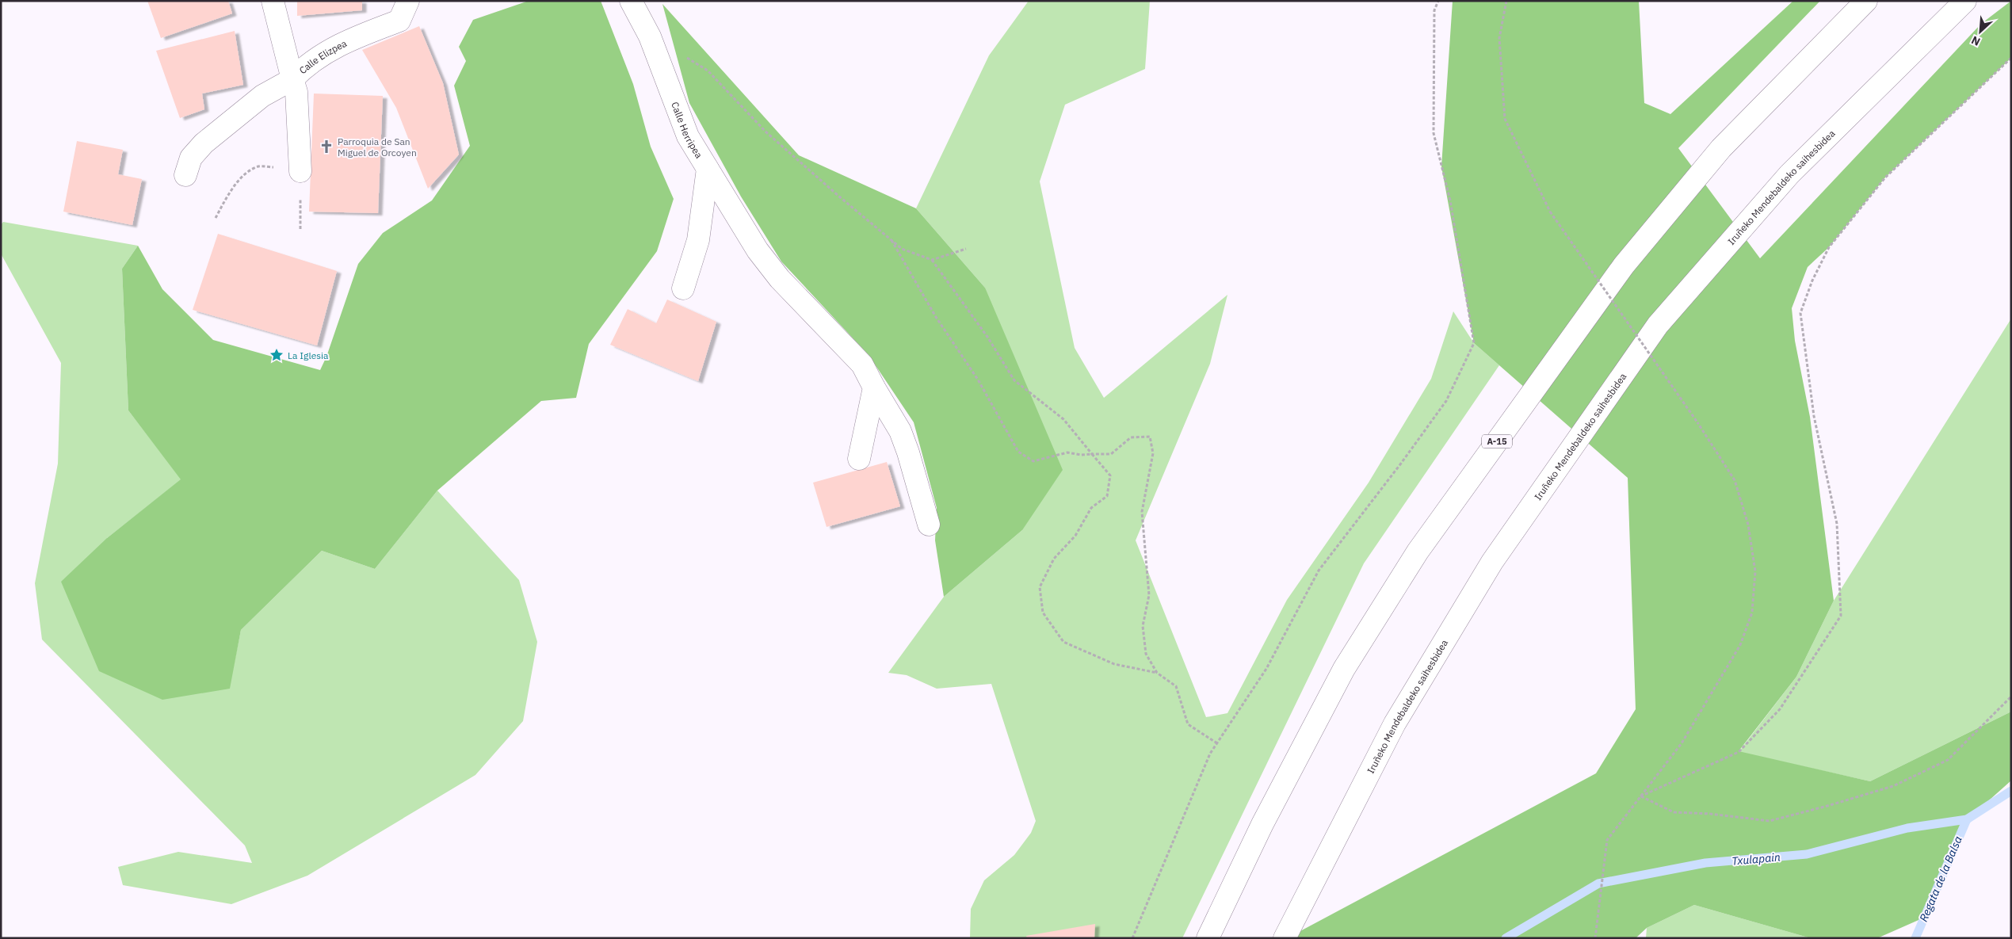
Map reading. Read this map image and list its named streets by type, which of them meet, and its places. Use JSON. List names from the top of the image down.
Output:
{
  "streets": {
    "main road": [
      "Calle Elizpea",
      "Calle Herripea",
      "Iruñeko Mendebaldeko saihesbidea",
      "A-15"
    ]
  },
  "water": ["Txulapain", "Regata de la Balsa"],
  "places": {
    "church": ["Parroquia de San Miguel de Orcoyen"],
    "place": ["La Iglesia"]
  },
  "north": "bottom left"
}
